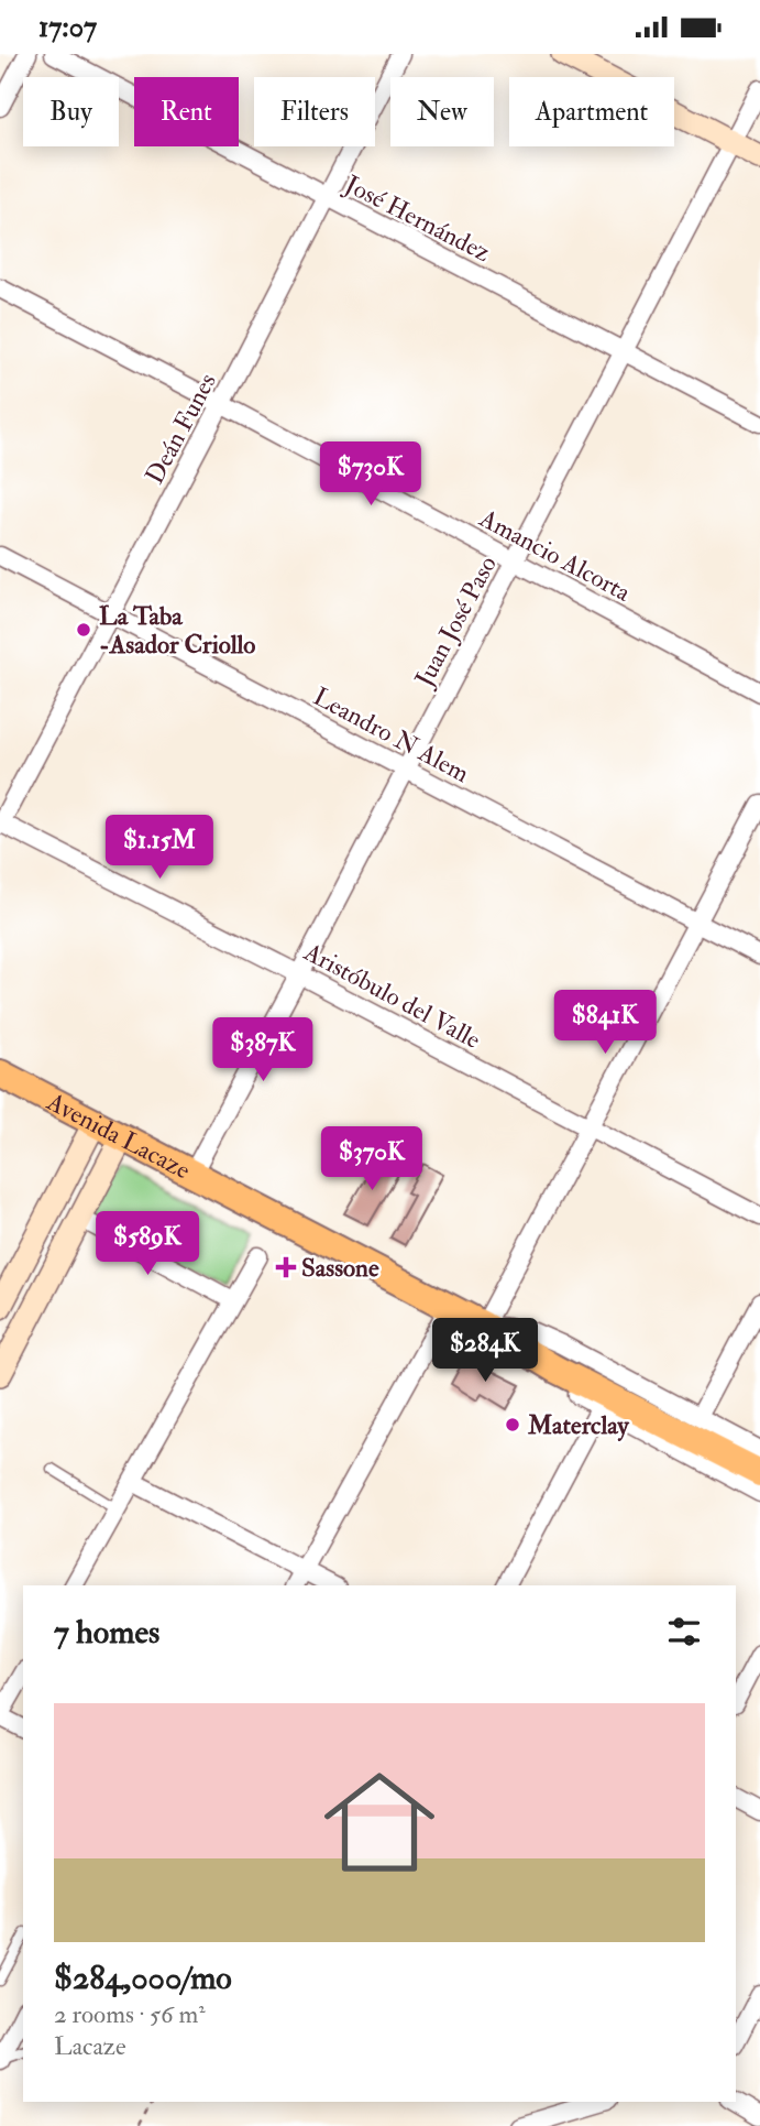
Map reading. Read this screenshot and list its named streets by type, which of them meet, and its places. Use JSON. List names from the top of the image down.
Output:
{
  "streets": {
    "main road": ["Avenida Lacaze"],
    "street": [
      "José Hernández",
      "Deán Funes",
      "Amancio Alcorta",
      "Juan José Paso",
      "Leandro N Alem",
      "Aristóbulo del Valle"
    ]
  },
  "crossings": [
    ["José Hernández", "Deán Funes"],
    ["José Hernández", "Juan José Paso"],
    ["Deán Funes", "Amancio Alcorta"],
    ["Deán Funes", "Leandro N Alem"],
    ["Deán Funes", "Aristóbulo del Valle"],
    ["Amancio Alcorta", "Juan José Paso"],
    ["Juan José Paso", "Leandro N Alem"],
    ["Juan José Paso", "Aristóbulo del Valle"],
    ["Juan José Paso", "Avenida Lacaze"]
  ],
  "places": {
    "other": ["La Taba -Asador Criollo", "Materclay"],
    "health": ["Sassone"]
  },
  "page": {
    "status": "17:07",
    "chip": [
      "Buy",
      "Rent",
      "Filters",
      "New",
      "Apartment"
    ],
    "price": [
      "$730K",
      "$1.15M",
      "$841K",
      "$387K",
      "$370K",
      "$589K",
      "$284K"
    ],
    "heading": "7 homes",
    "list": [
      {
        "name": "$284,000/mo",
        "note": "2 rooms · 56 m² · Lacaze"
      }
    ]
  }
}
